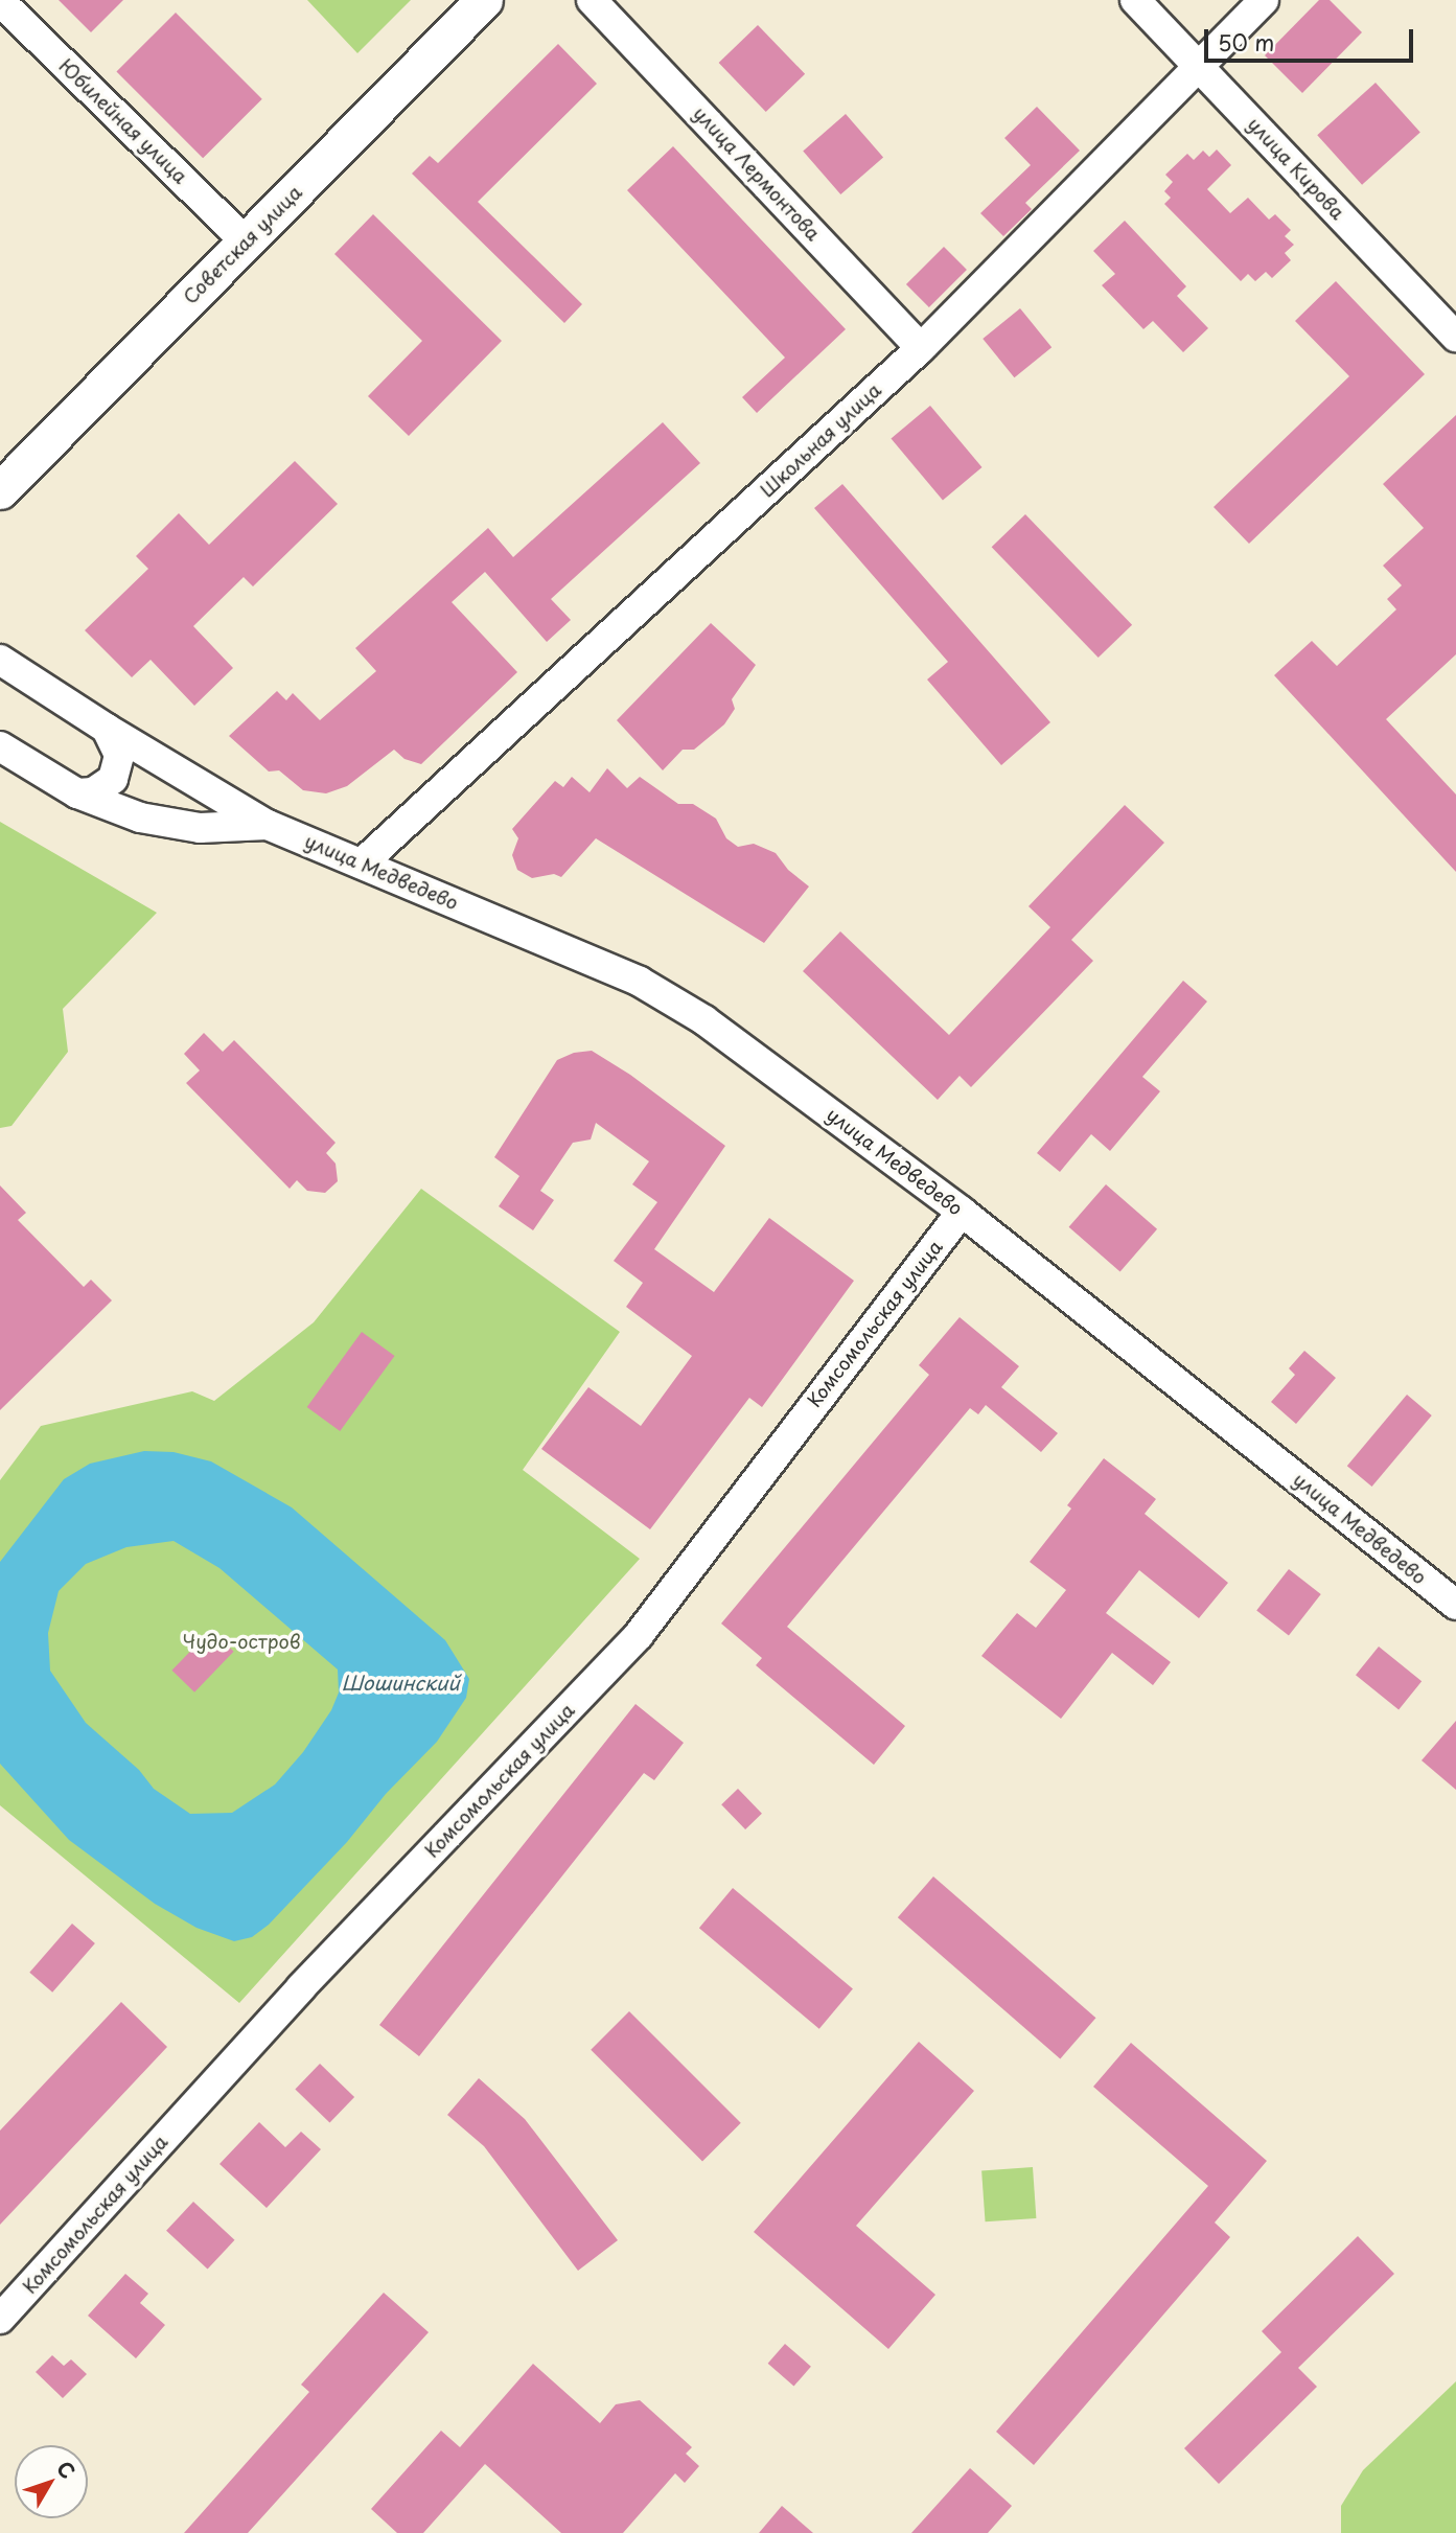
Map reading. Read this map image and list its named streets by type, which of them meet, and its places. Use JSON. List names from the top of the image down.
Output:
{
  "streets": {
    "main road": ["Советская улица"],
    "street": [
      "Юбилейная улица",
      "улица Кирова",
      "улица Лермонтова",
      "Школьная улица",
      "улица Медведево",
      "Комсомольская улица"
    ]
  },
  "crossings": [
    ["Юбилейная улица", "Советская улица"],
    ["улица Кирова", "Школьная улица"],
    ["улица Лермонтова", "Школьная улица"],
    ["Школьная улица", "улица Медведево"],
    ["улица Медведево", "Комсомольская улица"]
  ],
  "water": ["Шошинский"],
  "parks": ["Чудо-остров"],
  "scale_bar": "50 m",
  "north": "top right"
}
